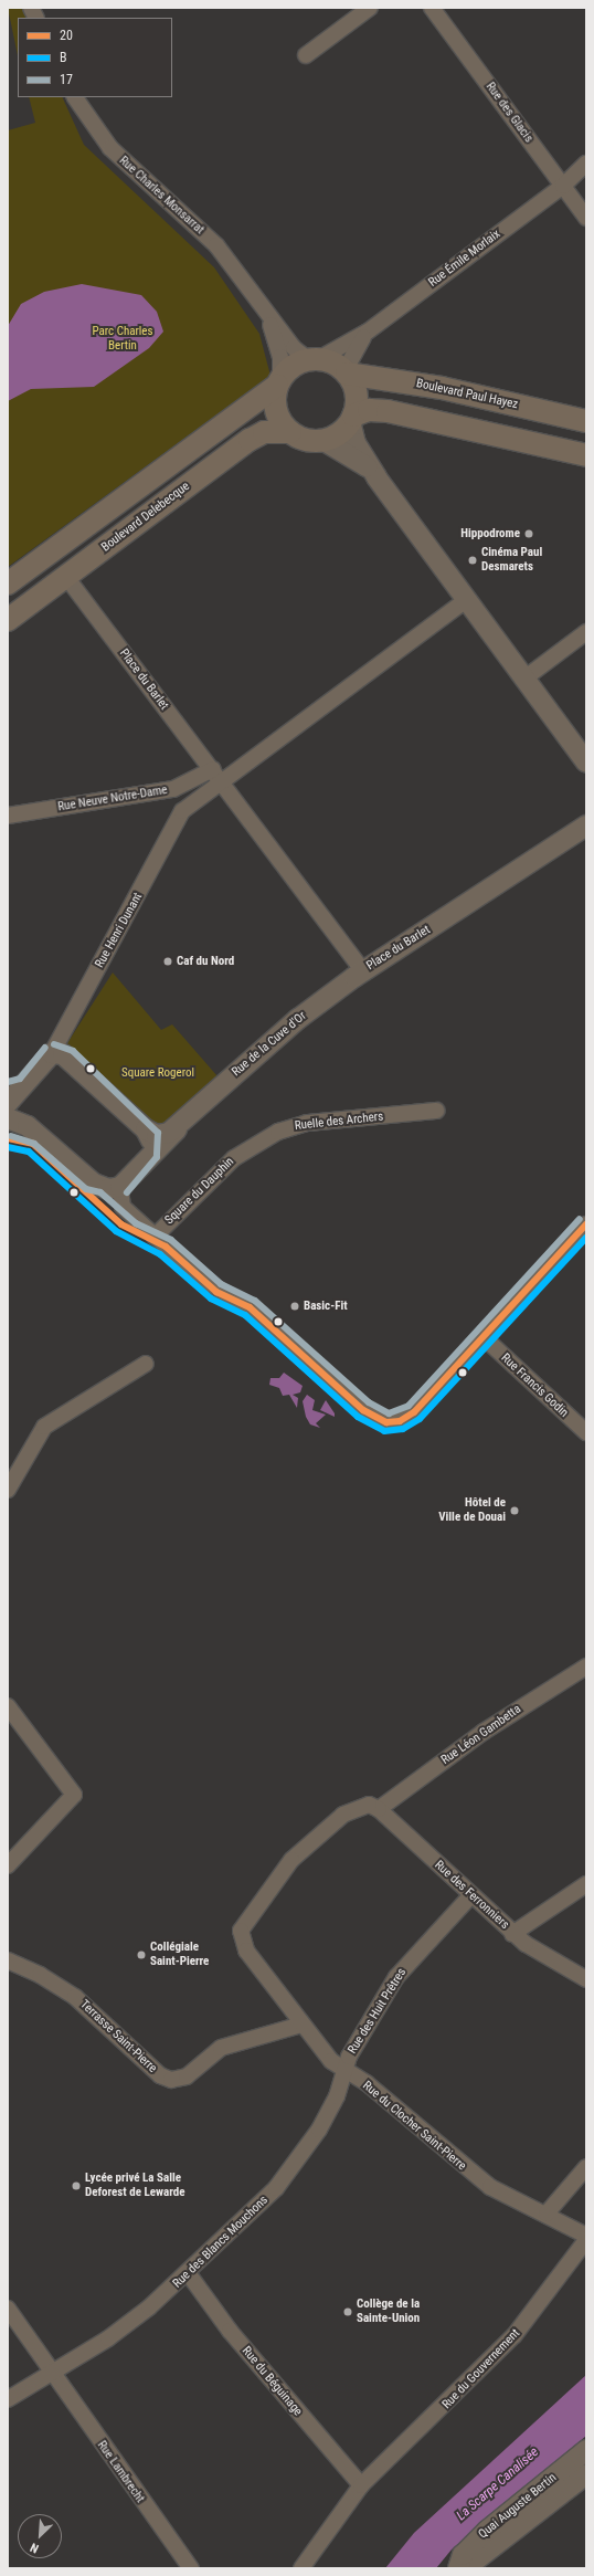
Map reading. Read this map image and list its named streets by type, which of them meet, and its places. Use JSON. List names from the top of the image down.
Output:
{
  "streets": {
    "main road": ["Boulevard Paul Hayez", "Boulevard Delebecque"],
    "street": [
      "Rue des Glacis",
      "Rue Charles Monsarrat",
      "Rue Émile Morlaix",
      "Place du Barlet",
      "Rue Neuve Notre-Dame",
      "Rue Henri Dunant",
      "Rue de la Cuve d'Or",
      "Ruelle des Archers",
      "Square du Dauphin",
      "Rue Francis Godin",
      "Rue Léon Gambetta",
      "Rue des Ferronniers",
      "Rue des Huit Prêtres",
      "Terrasse Saint-Pierre",
      "Rue du Clocher Saint-Pierre",
      "Rue des Blancs Mouchons",
      "Rue du Gouvernement",
      "Rue du Béguinage",
      "Rue Lambrecht",
      "Quai Auguste Bertin"
    ]
  },
  "crossings": [
    ["Rue des Glacis", "Rue Émile Morlaix"],
    ["Rue Charles Monsarrat", "Rue Émile Morlaix"],
    ["Rue Charles Monsarrat", "Boulevard Paul Hayez"],
    ["Rue Charles Monsarrat", "Boulevard Delebecque"],
    ["Rue Émile Morlaix", "Boulevard Paul Hayez"],
    ["Rue Émile Morlaix", "Boulevard Delebecque"],
    ["Boulevard Paul Hayez", "Boulevard Delebecque"],
    ["Boulevard Delebecque", "Place du Barlet"],
    ["Place du Barlet", "Rue Neuve Notre-Dame"],
    ["Place du Barlet", "Rue Henri Dunant"],
    ["Place du Barlet", "Rue de la Cuve d'Or"],
    ["Rue Neuve Notre-Dame", "Rue Henri Dunant"],
    ["Ruelle des Archers", "Square du Dauphin"],
    ["Rue Léon Gambetta", "Rue des Ferronniers"],
    ["Rue des Ferronniers", "Rue des Huit Prêtres"],
    ["Rue des Ferronniers", "Rue du Clocher Saint-Pierre"],
    ["Rue des Huit Prêtres", "Rue du Clocher Saint-Pierre"],
    ["Rue des Huit Prêtres", "Rue des Blancs Mouchons"],
    ["Terrasse Saint-Pierre", "Rue du Clocher Saint-Pierre"],
    ["Rue du Clocher Saint-Pierre", "Rue des Blancs Mouchons"],
    ["Rue des Blancs Mouchons", "Rue du Béguinage"],
    ["Rue des Blancs Mouchons", "Rue Lambrecht"],
    ["Rue du Gouvernement", "Rue du Béguinage"]
  ],
  "water": ["La Scarpe Canalisée"],
  "parks": ["Parc Charles Bertin", "Square Rogerol"],
  "places": [
    "Hippodrome",
    "Cinéma Paul Desmarets",
    "Caf du Nord",
    "Basic-Fit",
    "Hôtel de Ville de Douai",
    "Collégiale Saint-Pierre",
    "Lycée privé La Salle Deforest de Lewarde",
    "Collège de la Sainte-Union"
  ],
  "lines": ["transit line 17", "transit line 20", "transit line B"],
  "legend": ["20", "B", "17"],
  "north": "bottom left"
}
